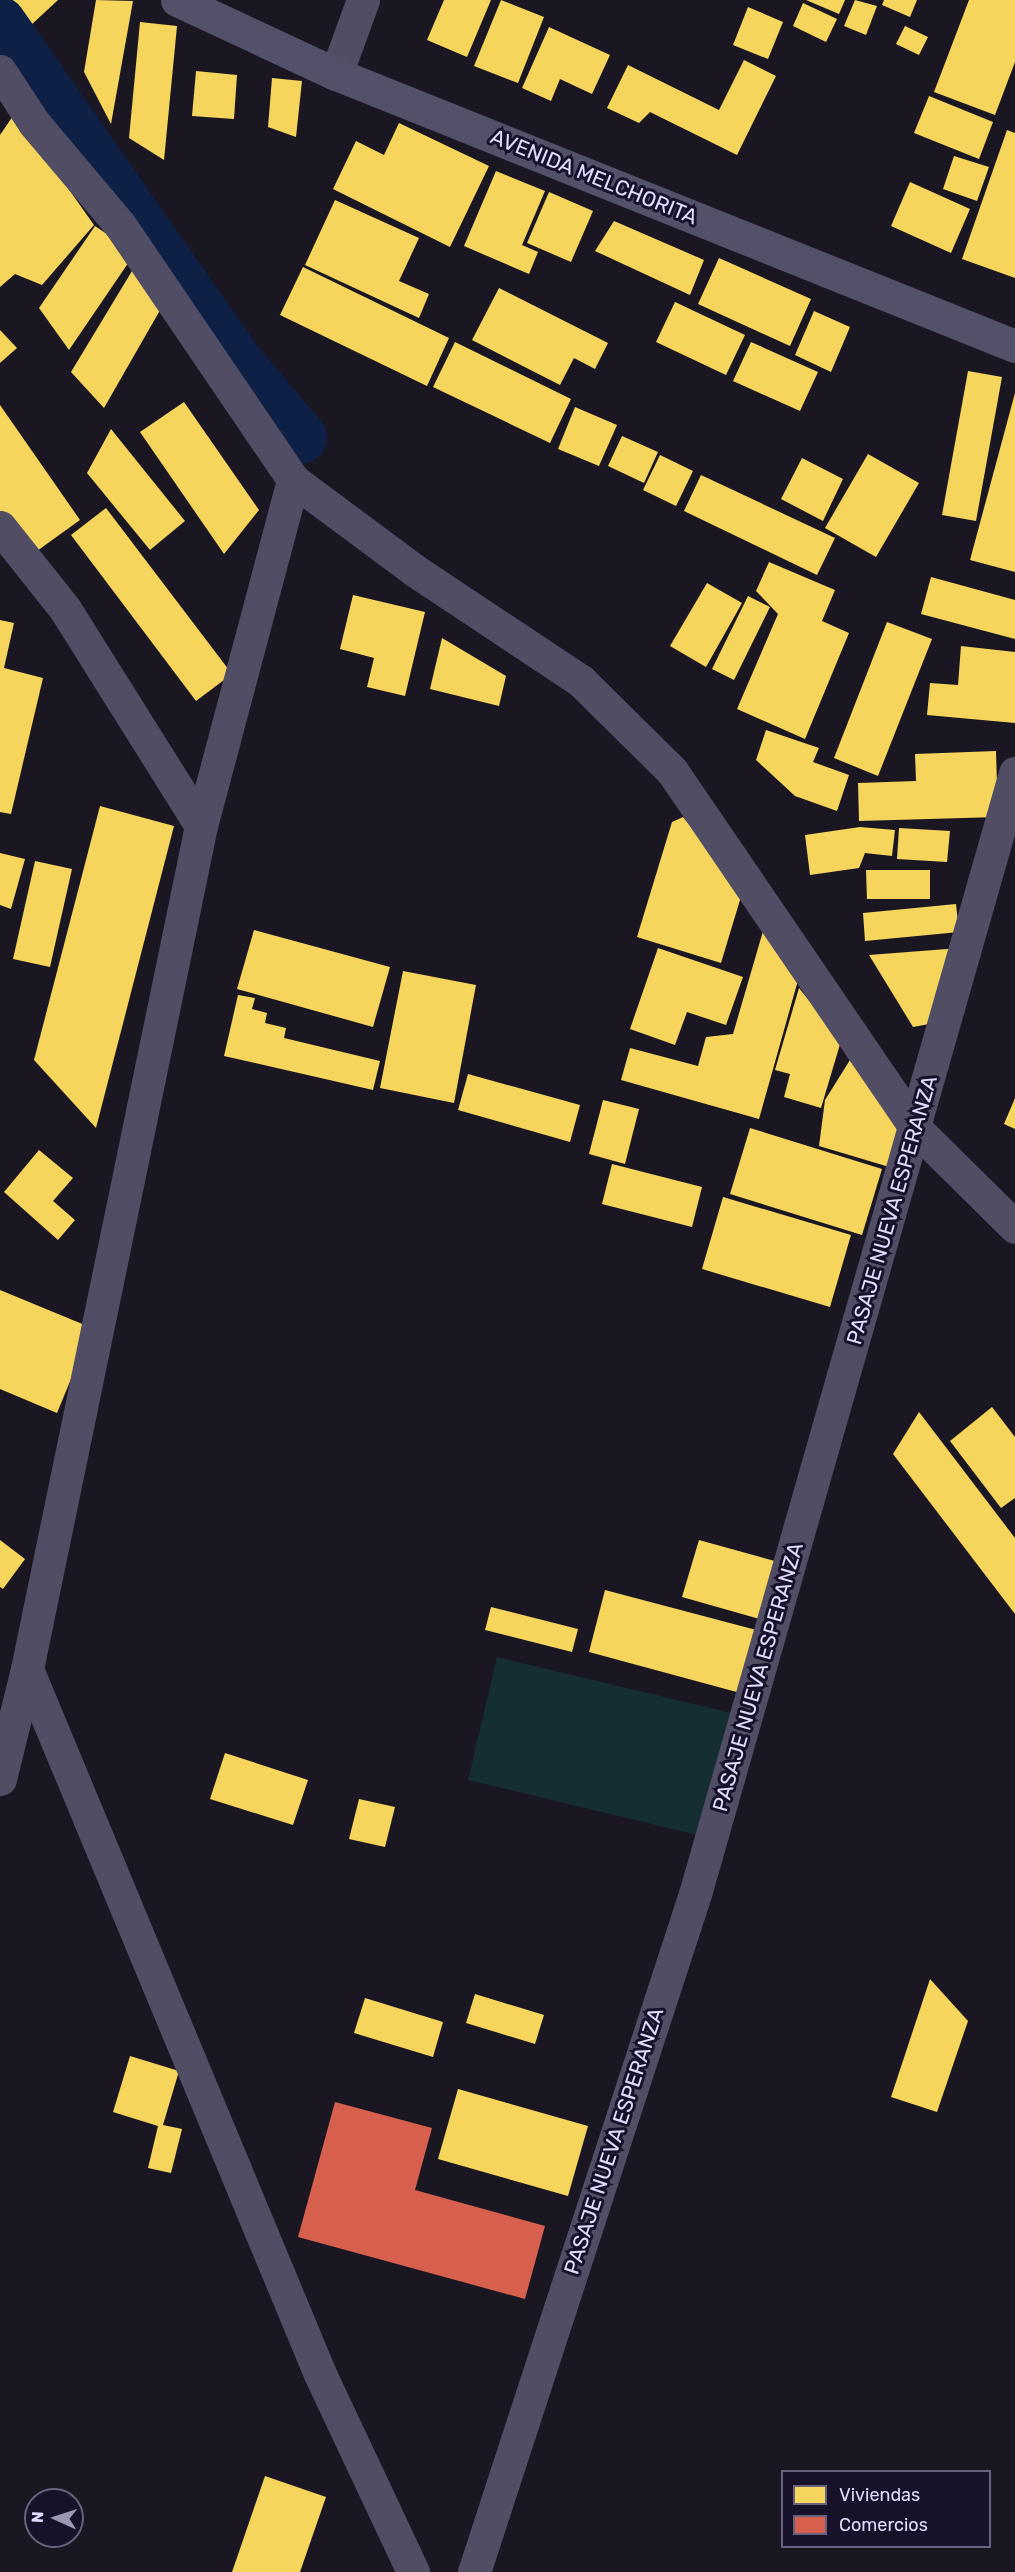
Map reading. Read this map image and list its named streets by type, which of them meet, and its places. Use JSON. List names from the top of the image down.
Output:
{
  "streets": {
    "main road": ["AVENIDA MELCHORITA"],
    "street": ["PASAJE NUEVA ESPERANZA"]
  },
  "legend": ["Viviendas", "Comercios"],
  "north": "left"
}
